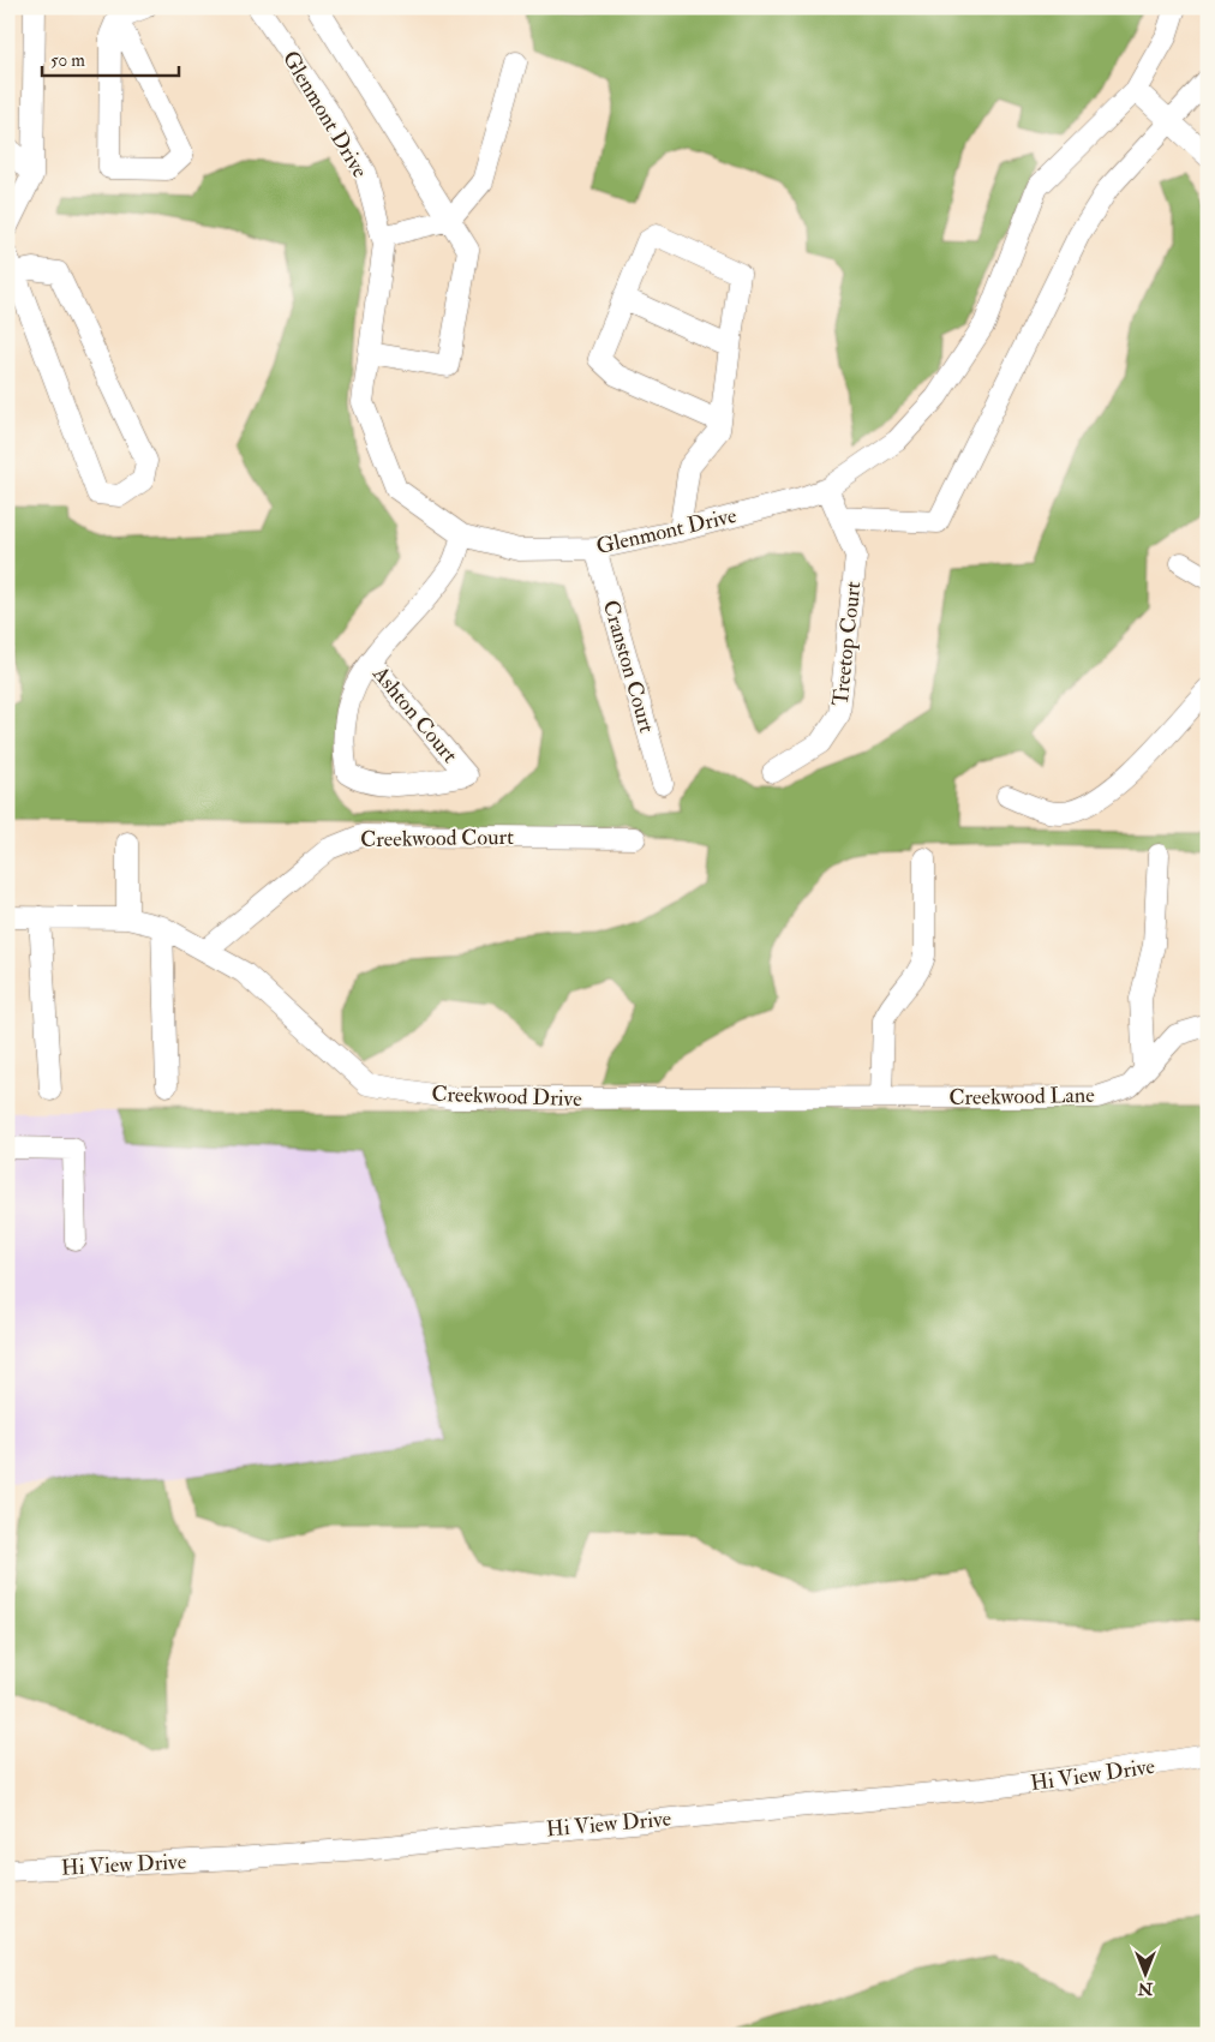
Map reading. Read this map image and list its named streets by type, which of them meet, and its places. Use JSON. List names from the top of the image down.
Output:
{
  "streets": {
    "street": [
      "Glenmont Drive",
      "Treetop Court",
      "Cranston Court",
      "Ashton Court",
      "Creekwood Court",
      "Creekwood Drive",
      "Creekwood Lane",
      "Hi View Drive"
    ]
  },
  "crossings": [
    ["Glenmont Drive", "Treetop Court"],
    ["Glenmont Drive", "Cranston Court"],
    ["Glenmont Drive", "Ashton Court"],
    ["Creekwood Court", "Creekwood Drive"],
    ["Creekwood Drive", "Creekwood Lane"]
  ],
  "scale_bar": "50 m",
  "north": "bottom"
}
